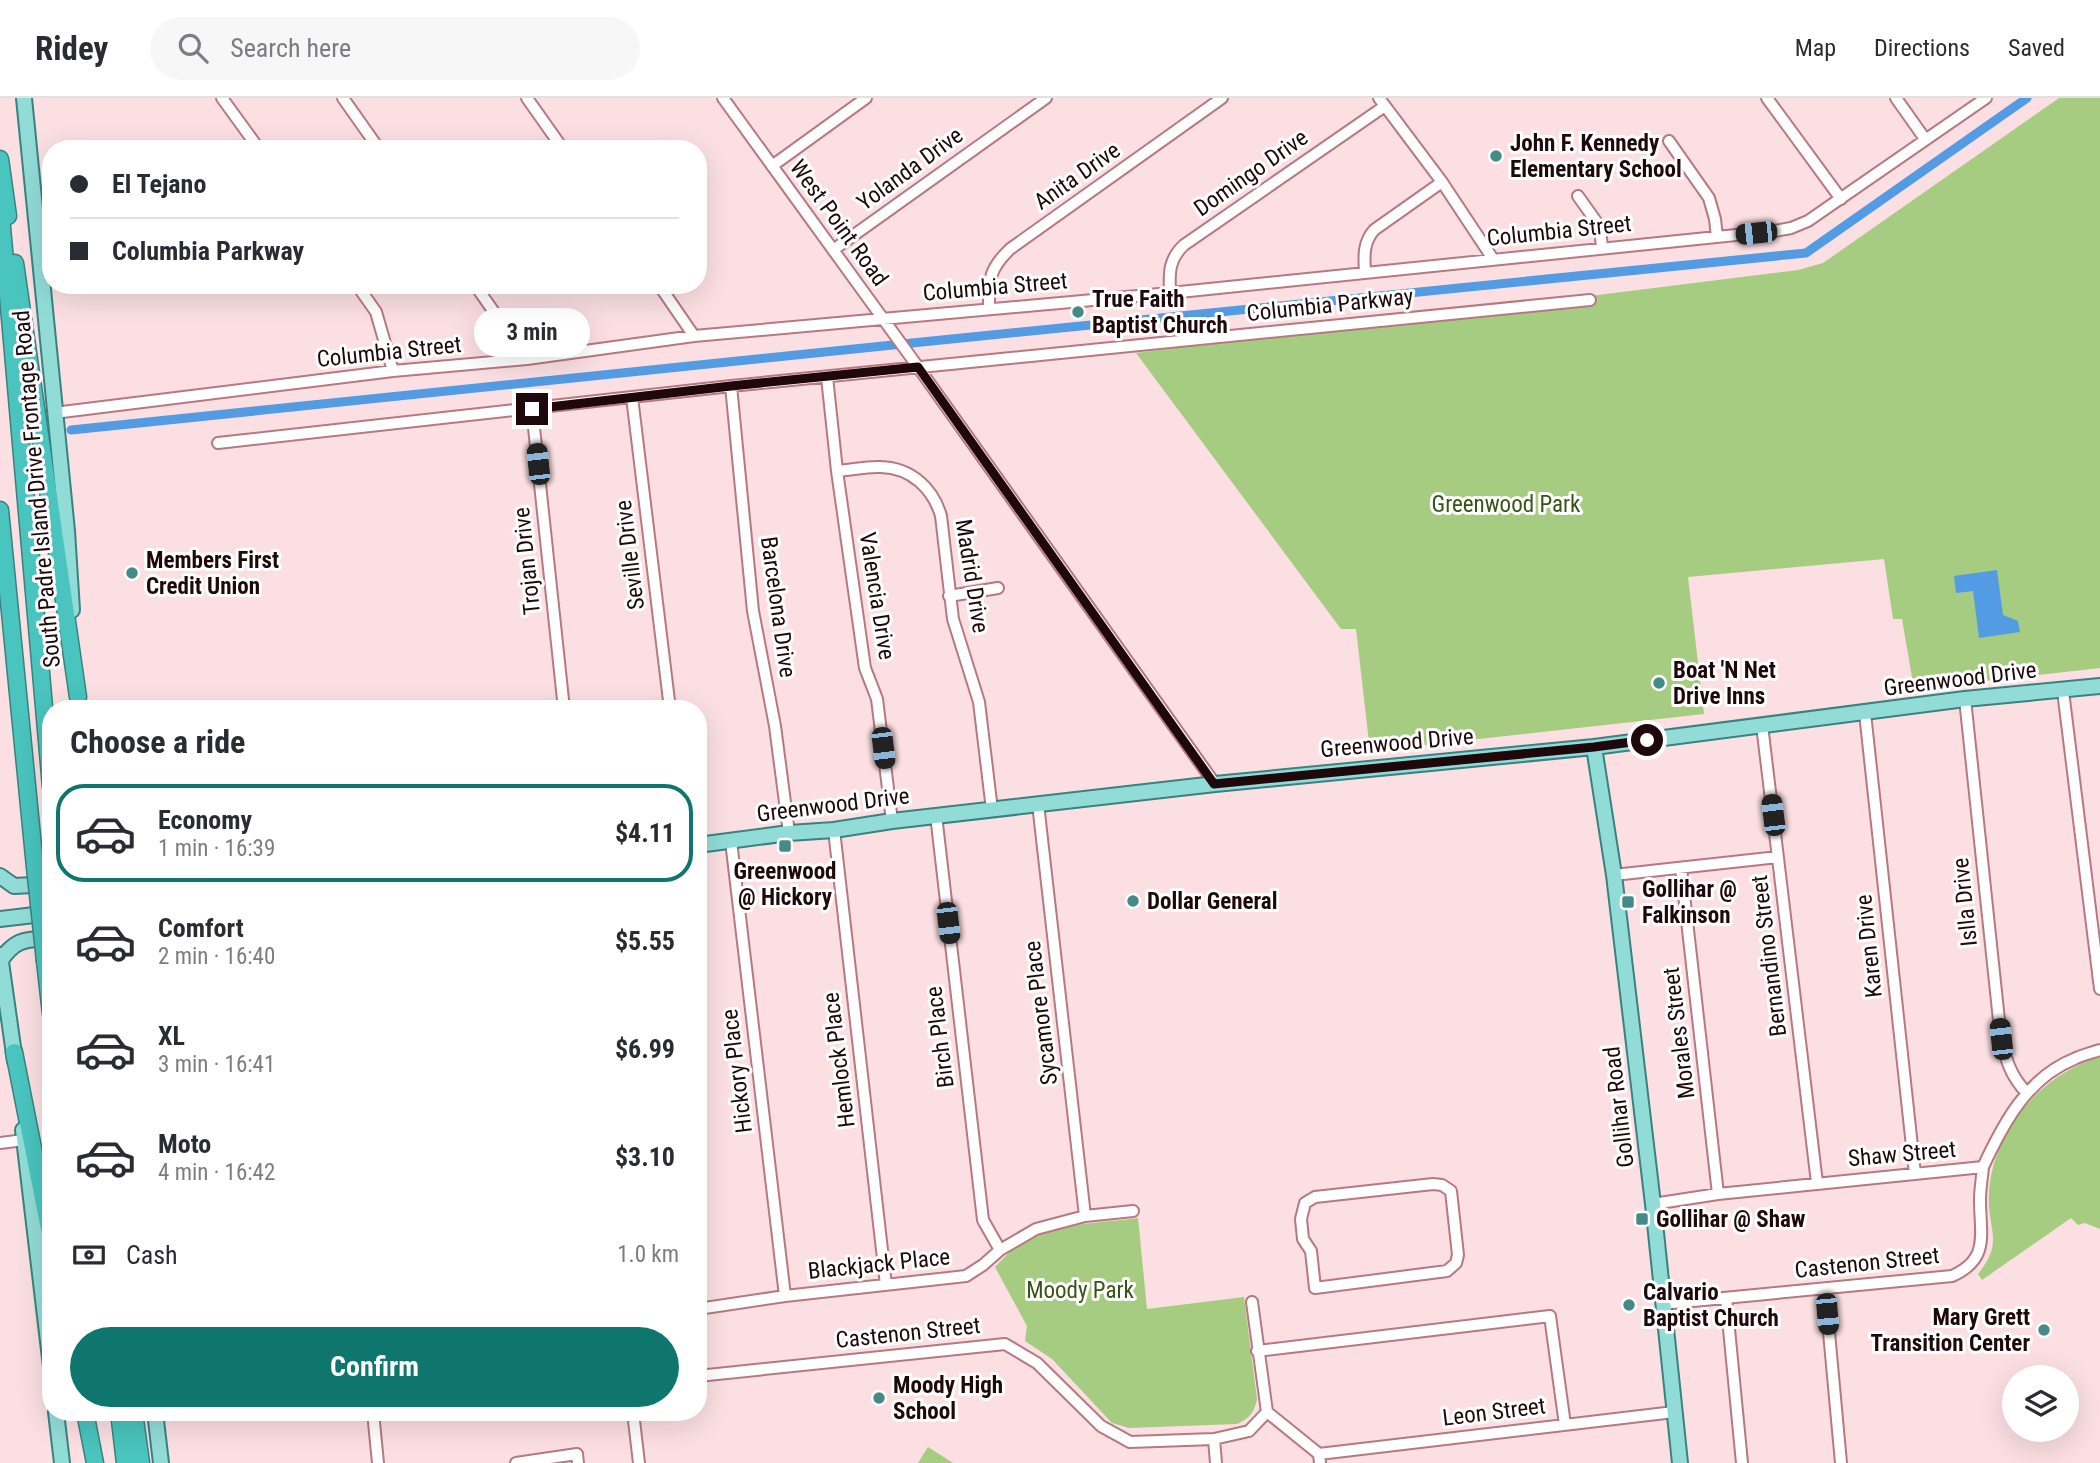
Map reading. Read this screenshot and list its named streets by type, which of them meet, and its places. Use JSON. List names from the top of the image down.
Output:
{
  "streets": {
    "main road": ["South Padre Island Drive Frontage Road", "Greenwood Drive", "Gollihar Road"],
    "street": [
      "Yolanda Drive",
      "Domingo Drive",
      "Anita Drive",
      "West Point Road",
      "Columbia Street",
      "Columbia Parkway",
      "Seville Drive",
      "Trojan Drive",
      "Madrid Drive",
      "Valencia Drive",
      "Barcelona Drive",
      "Islla Drive",
      "Karen Drive",
      "Bernandino Street",
      "Sycamore Place",
      "Morales Street",
      "Birch Place",
      "Hemlock Place",
      "Hickory Place",
      "Shaw Street",
      "Castenon Street",
      "Blackjack Place",
      "Leon Street"
    ]
  },
  "crossings": [
    ["Yolanda Drive", "West Point Road"],
    ["Domingo Drive", "Columbia Street"],
    ["Anita Drive", "Columbia Street"],
    ["West Point Road", "Columbia Street"],
    ["West Point Road", "Columbia Parkway"],
    ["West Point Road", "Greenwood Drive"],
    ["Columbia Street", "South Padre Island Drive Frontage Road"],
    ["Columbia Parkway", "Seville Drive"],
    ["Columbia Parkway", "Trojan Drive"],
    ["Columbia Parkway", "Valencia Drive"],
    ["Columbia Parkway", "Barcelona Drive"],
    ["Madrid Drive", "Valencia Drive"],
    ["Madrid Drive", "Greenwood Drive"],
    ["Valencia Drive", "Greenwood Drive"],
    ["Barcelona Drive", "Greenwood Drive"],
    ["Greenwood Drive", "Islla Drive"],
    ["Greenwood Drive", "Karen Drive"],
    ["Greenwood Drive", "Bernandino Street"],
    ["Greenwood Drive", "Sycamore Place"],
    ["Greenwood Drive", "Birch Place"],
    ["Greenwood Drive", "Hemlock Place"],
    ["Greenwood Drive", "Hickory Place"],
    ["Greenwood Drive", "Gollihar Road"],
    ["Islla Drive", "Shaw Street"],
    ["Karen Drive", "Shaw Street"],
    ["Bernandino Street", "Shaw Street"],
    ["Sycamore Place", "Blackjack Place"],
    ["Morales Street", "Shaw Street"],
    ["Birch Place", "Blackjack Place"],
    ["Hemlock Place", "Blackjack Place"],
    ["Hickory Place", "Blackjack Place"],
    ["Gollihar Road", "Shaw Street"],
    ["Gollihar Road", "Castenon Street"],
    ["Gollihar Road", "Leon Street"],
    ["Shaw Street", "Castenon Street"]
  ],
  "parks": ["Greenwood Park", "Moody Park"],
  "places": {
    "other": [
      "John F. Kennedy Elementary School",
      "True Faith Baptist Church",
      "Members First Credit Union",
      "Boat 'N Net Drive Inns",
      "Dollar General",
      "Calvario Baptist Church",
      "Mary Grett Transition Center",
      "Moody High School"
    ],
    "transit": ["Greenwood @ Hickory", "Gollihar @ Falkinson", "Gollihar @ Shaw"]
  },
  "page": {
    "header": "Ridey",
    "search": "Search here",
    "nav": ["Map", "Directions", "Saved"],
    "banner": ["El Tejano", "Columbia Parkway"],
    "bubble": "3 min",
    "heading": "Choose a ride",
    "list": [
      {
        "name": "Economy",
        "note": "1 min · 16:39",
        "value": "$4.11"
      },
      {
        "name": "Comfort",
        "note": "2 min · 16:40",
        "value": "$5.55"
      },
      {
        "name": "XL",
        "note": "3 min · 16:41",
        "value": "$6.99"
      },
      {
        "name": "Moto",
        "note": "4 min · 16:42",
        "value": "$3.10"
      }
    ],
    "pay": ["Cash", "1.0 km"],
    "buttons": "Confirm"
  }
}
